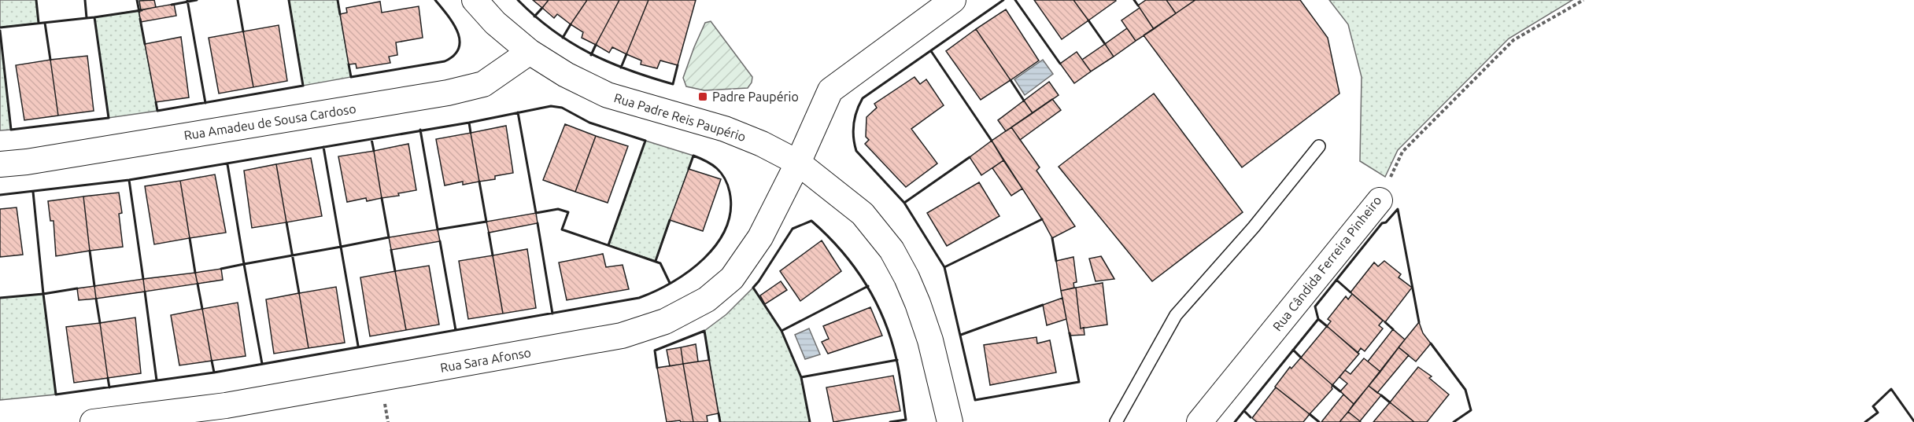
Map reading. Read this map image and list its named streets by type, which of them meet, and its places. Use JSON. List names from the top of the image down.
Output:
{
  "streets": {
    "street": [
      "Rua Padre Reis Paupério",
      "Rua Amadeu de Sousa Cardoso",
      "Rua Cândida Ferreira Pinheiro",
      "Rua Sara Afonso"
    ]
  },
  "crossings": [
    ["Rua Padre Reis Paupério", "Rua Amadeu de Sousa Cardoso"],
    ["Rua Padre Reis Paupério", "Rua Sara Afonso"]
  ],
  "places": {
    "transit": ["Padre Paupério"]
  }
}
